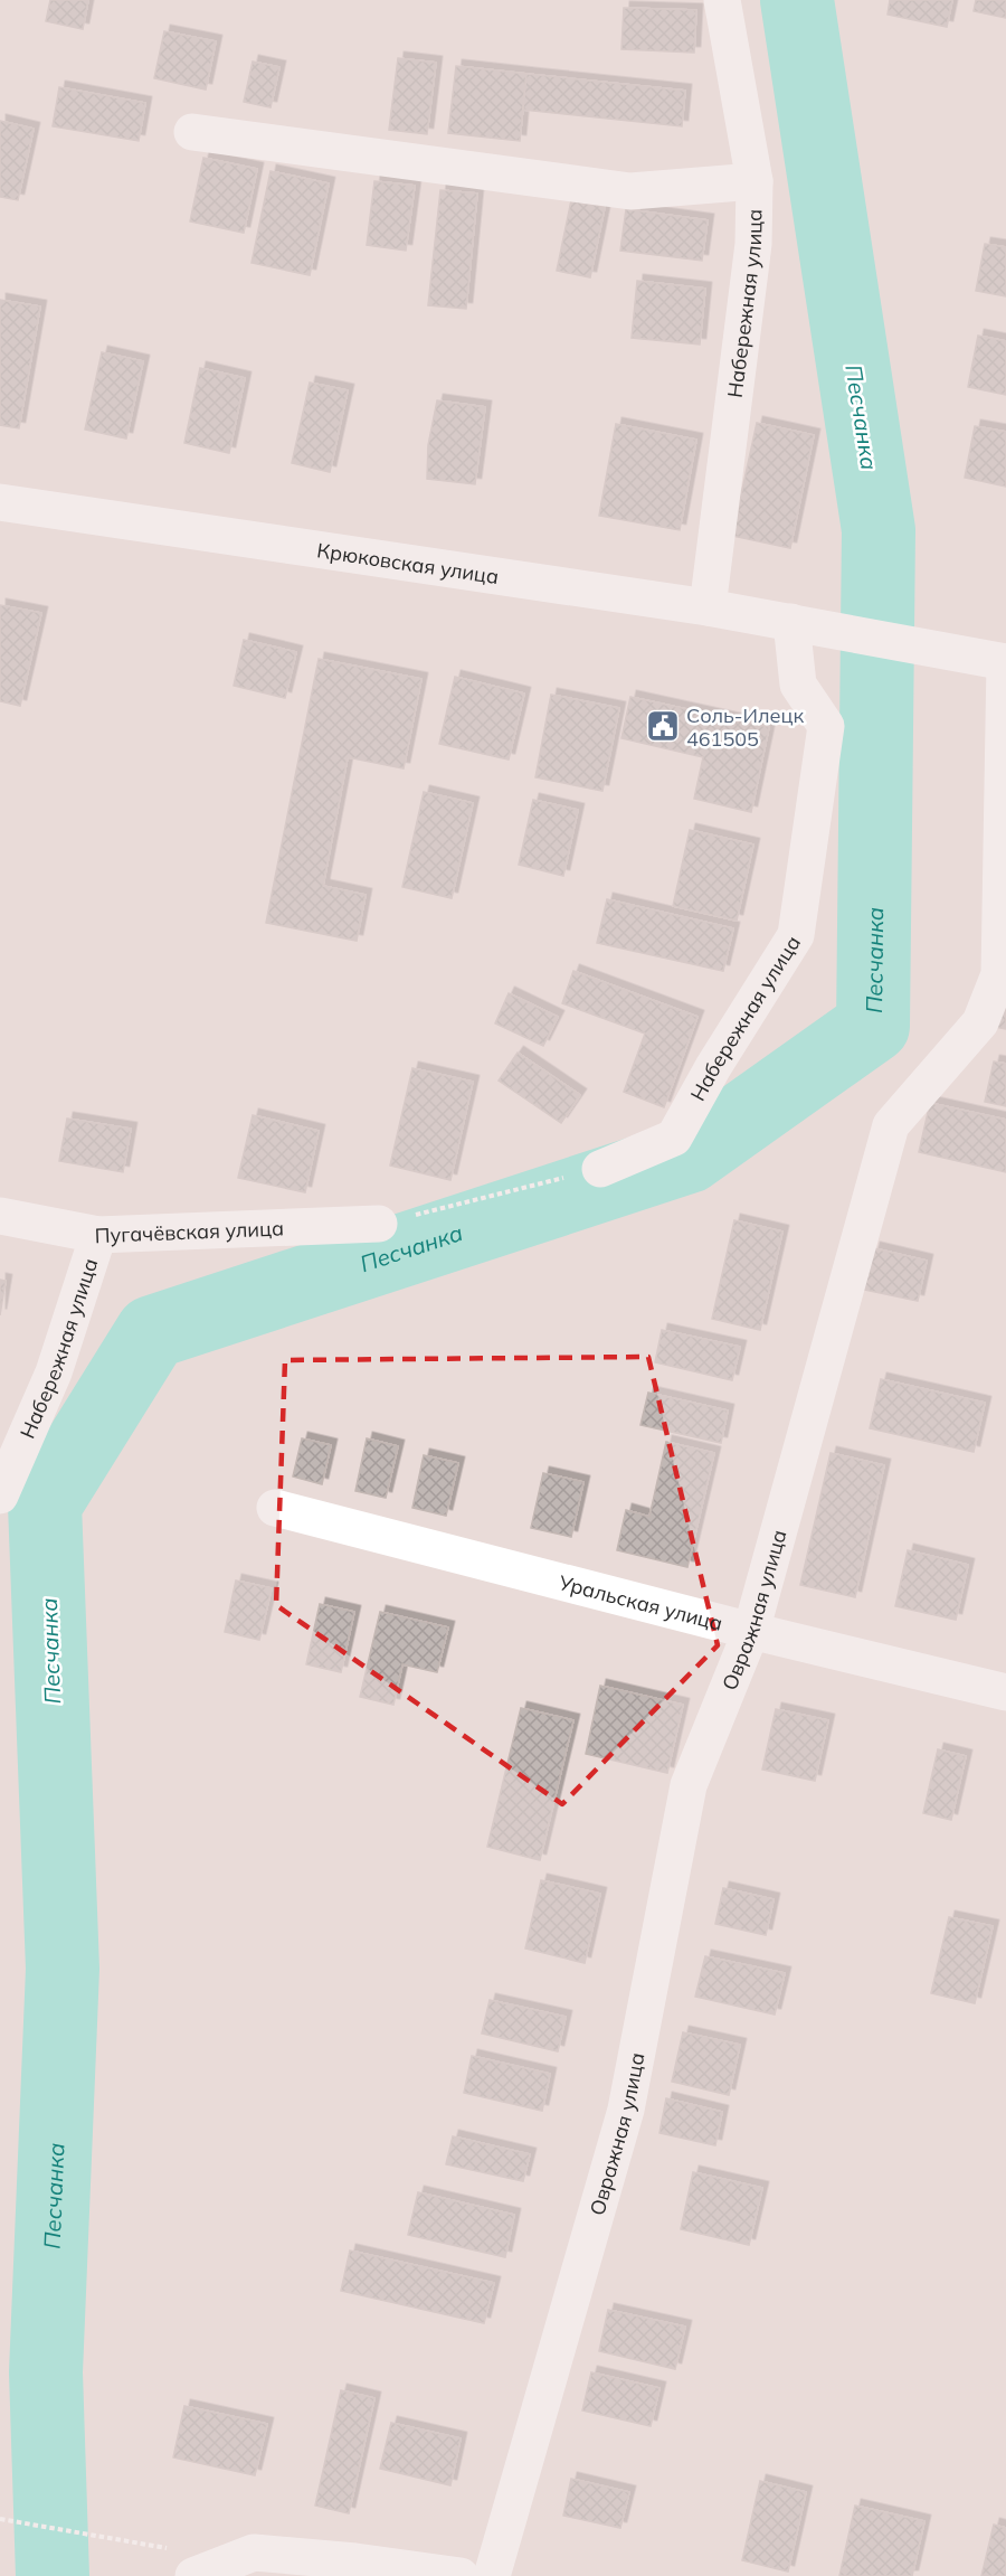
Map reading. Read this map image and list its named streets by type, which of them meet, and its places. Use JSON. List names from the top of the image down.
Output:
{
  "streets": {
    "street": [
      "Набережная улица",
      "Крюковская улица",
      "Пугачёвская улица",
      "Уральская улица",
      "Овражная улица"
    ]
  },
  "crossings": [
    ["Набережная улица", "Крюковская улица"],
    ["Набережная улица", "Пугачёвская улица"],
    ["Крюковская улица", "Овражная улица"],
    ["Уральская улица", "Овражная улица"]
  ],
  "water": ["Песчанка"],
  "places": {
    "public building": ["Соль-Илецк 461505"]
  }
}
